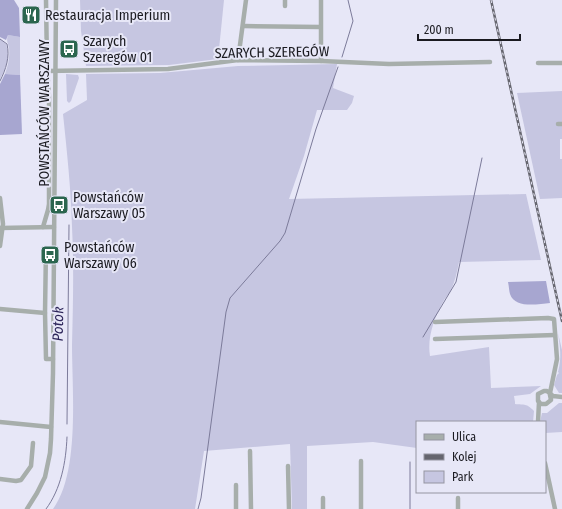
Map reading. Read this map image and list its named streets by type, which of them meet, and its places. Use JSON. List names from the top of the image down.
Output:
{
  "streets": {
    "street": ["SZARYCH SZEREGÓW", "POWSTAŃCÓW WARSZAWY"]
  },
  "crossings": [
    ["SZARYCH SZEREGÓW", "POWSTAŃCÓW WARSZAWY"]
  ],
  "water": ["Potok"],
  "places": {
    "restaurant": ["Restauracja Imperium"],
    "bus stop": ["Szarych Szeregów 01", "Powstańców Warszawy 05", "Powstańców Warszawy 06"]
  },
  "legend": ["Ulica", "Kolej", "Park"],
  "scale_bar": "200 m"
}
